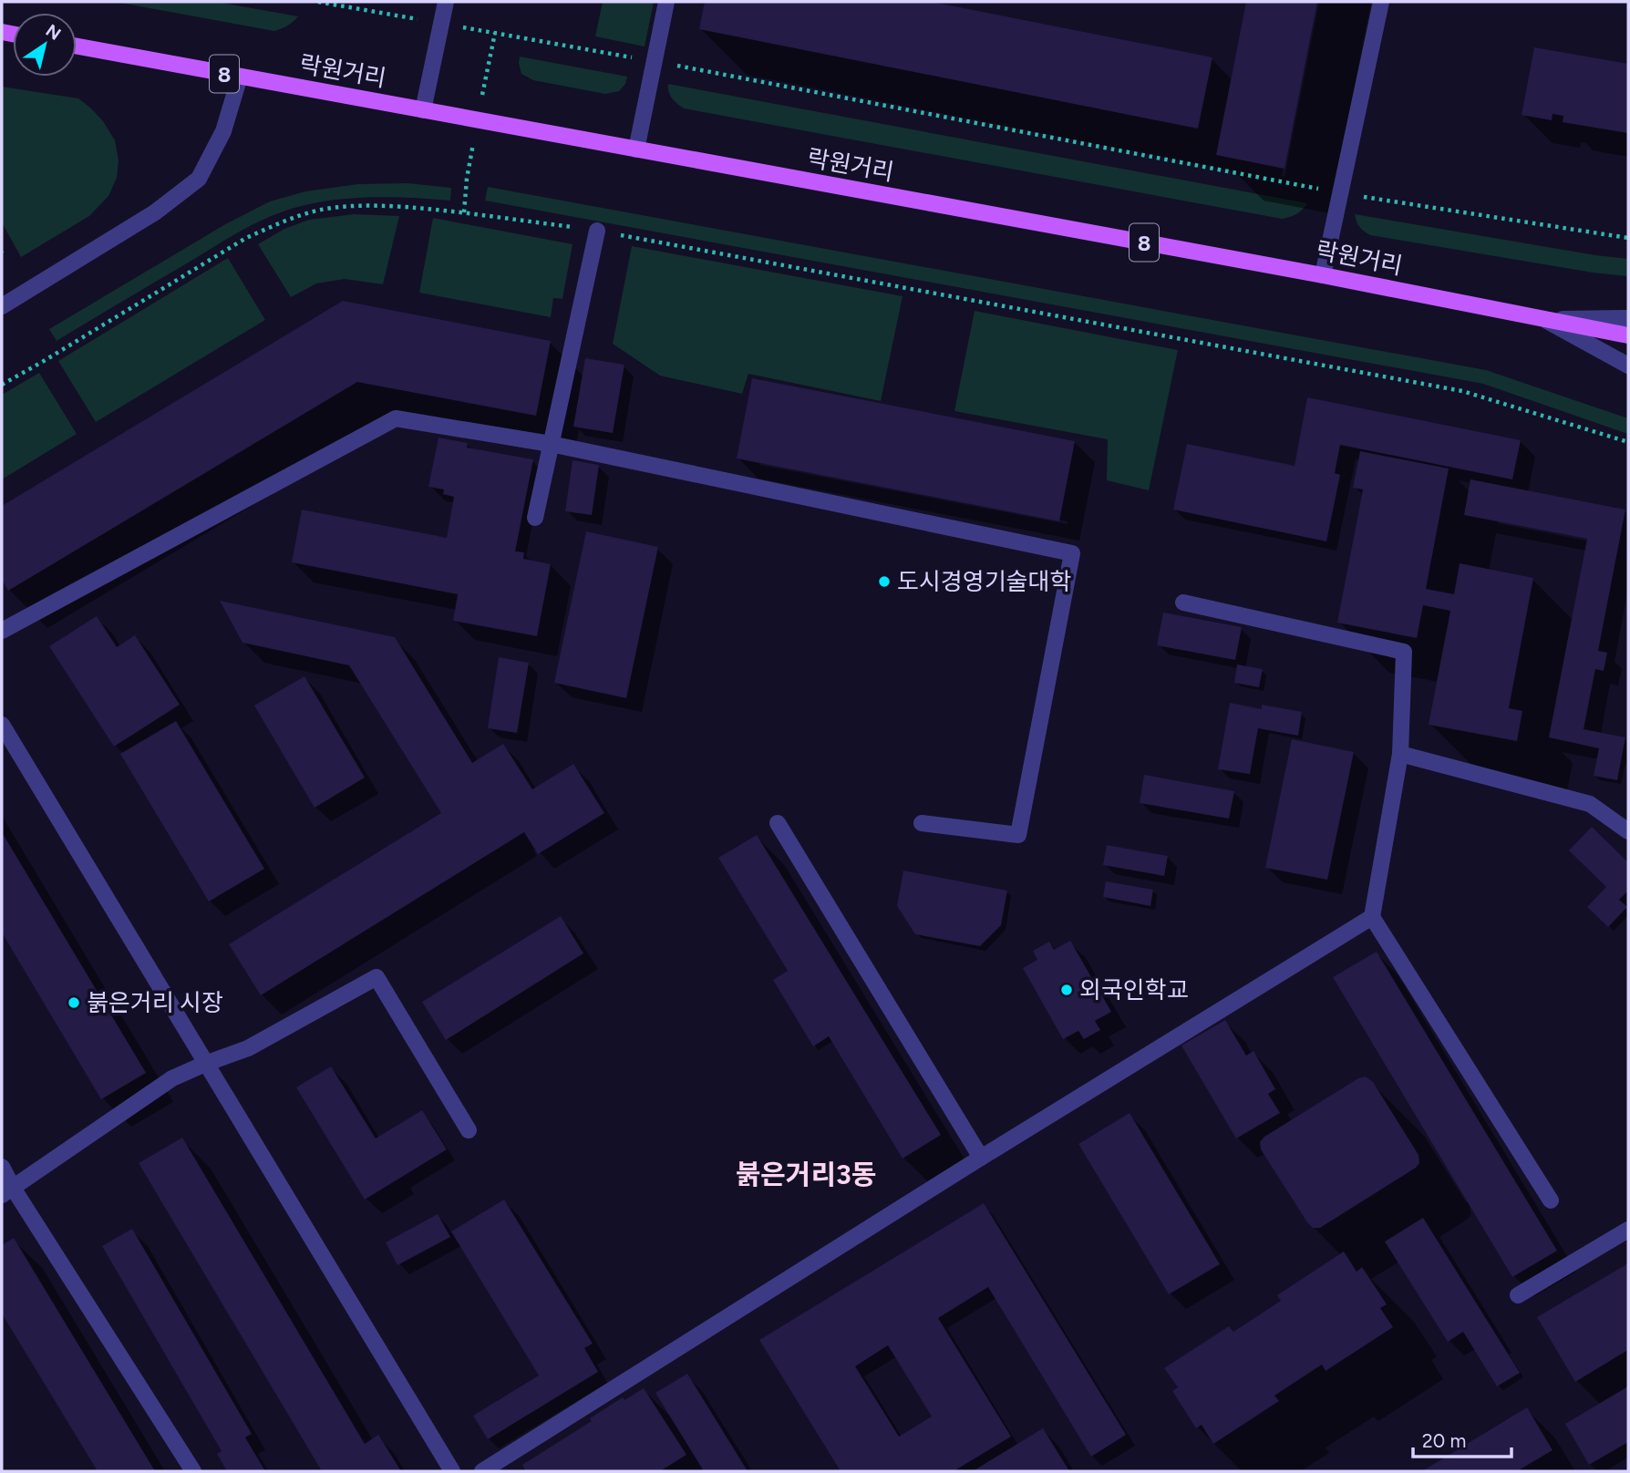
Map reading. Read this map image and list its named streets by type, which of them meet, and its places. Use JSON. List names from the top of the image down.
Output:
{
  "streets": {
    "main road": ["락원거리", "8"]
  },
  "districts": ["붉은거리3동"],
  "places": ["도시경영기술대학", "외국인학교", "붉은거리 시장"],
  "scale_bar": "20 m",
  "north": "top right"
}
